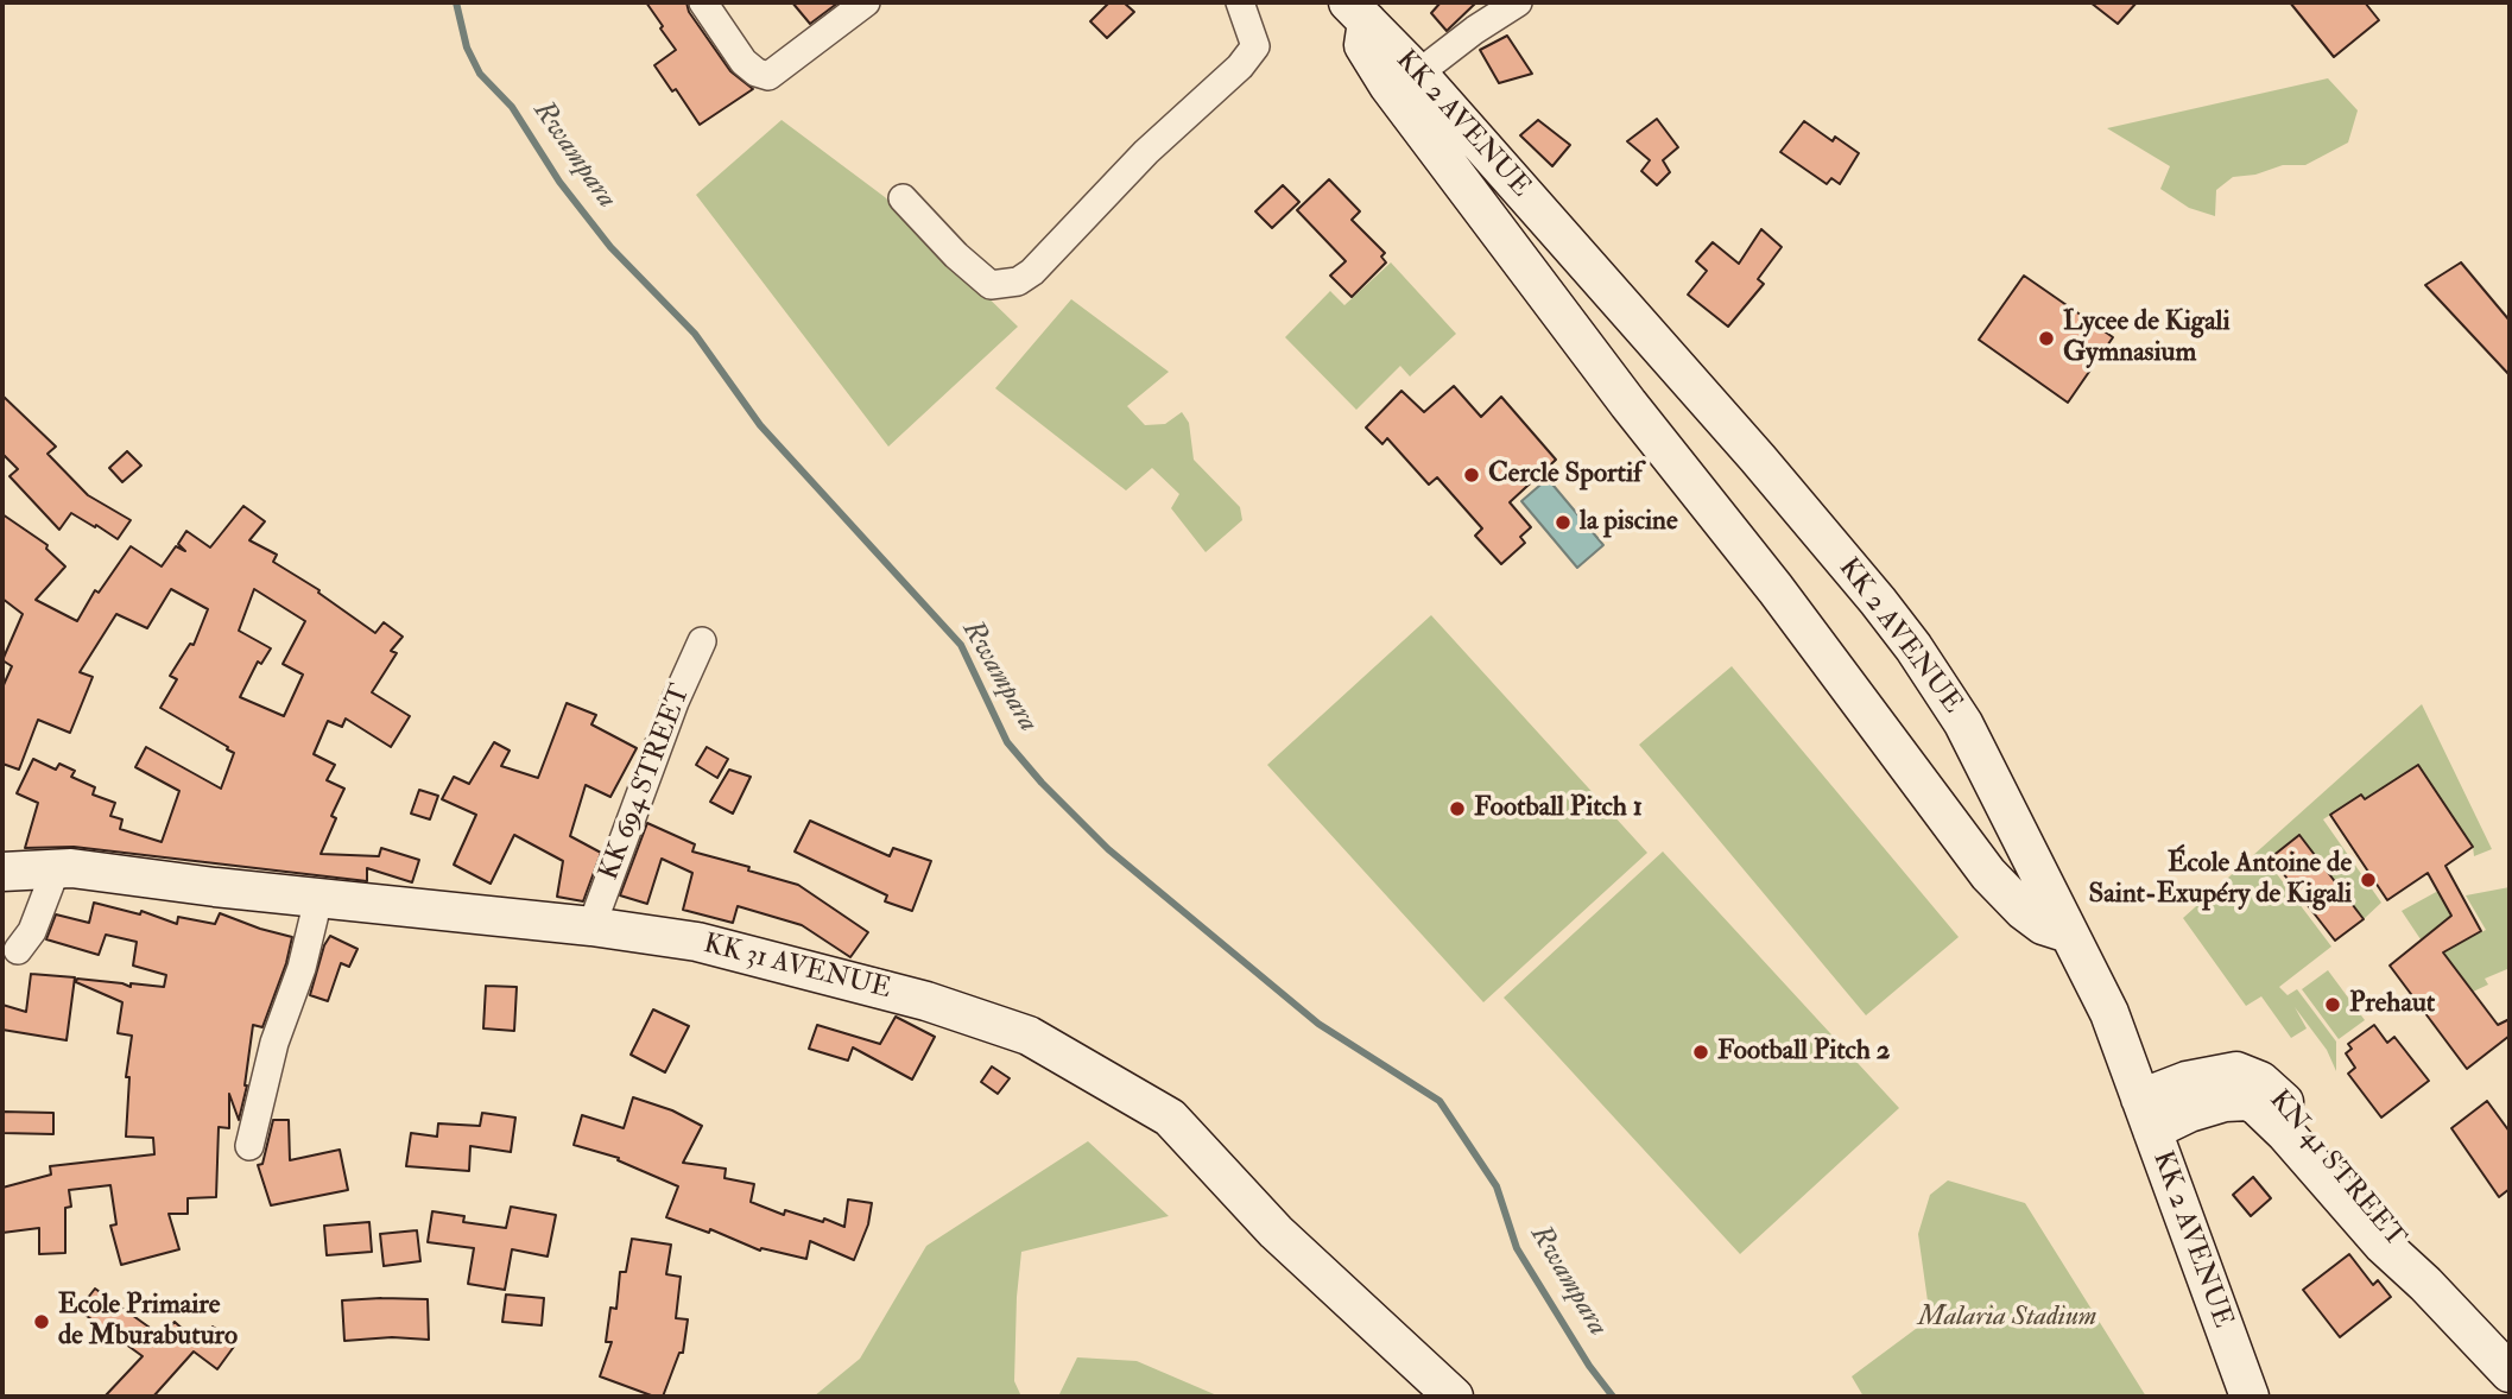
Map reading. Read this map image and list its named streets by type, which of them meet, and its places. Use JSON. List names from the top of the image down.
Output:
{
  "streets": {
    "main road": ["KK 2 AVENUE", "KK 31 AVENUE", "KN 41 STREET"],
    "street": ["KK 694 STREET"]
  },
  "crossings": [
    ["KK 2 AVENUE", "KN 41 STREET"],
    ["KK 694 STREET", "KK 31 AVENUE"]
  ],
  "water": ["Rwampara"],
  "parks": ["Malaria Stadium"],
  "places": [
    "Lycee de Kigali Gymnasium",
    "Cercle Sportif",
    "la piscine",
    "Football Pitch 1",
    "École Antoine de Saint-Exupéry de Kigali",
    "Prehaut",
    "Football Pitch 2",
    "Ecole Primaire de Mburabuturo"
  ]
}
